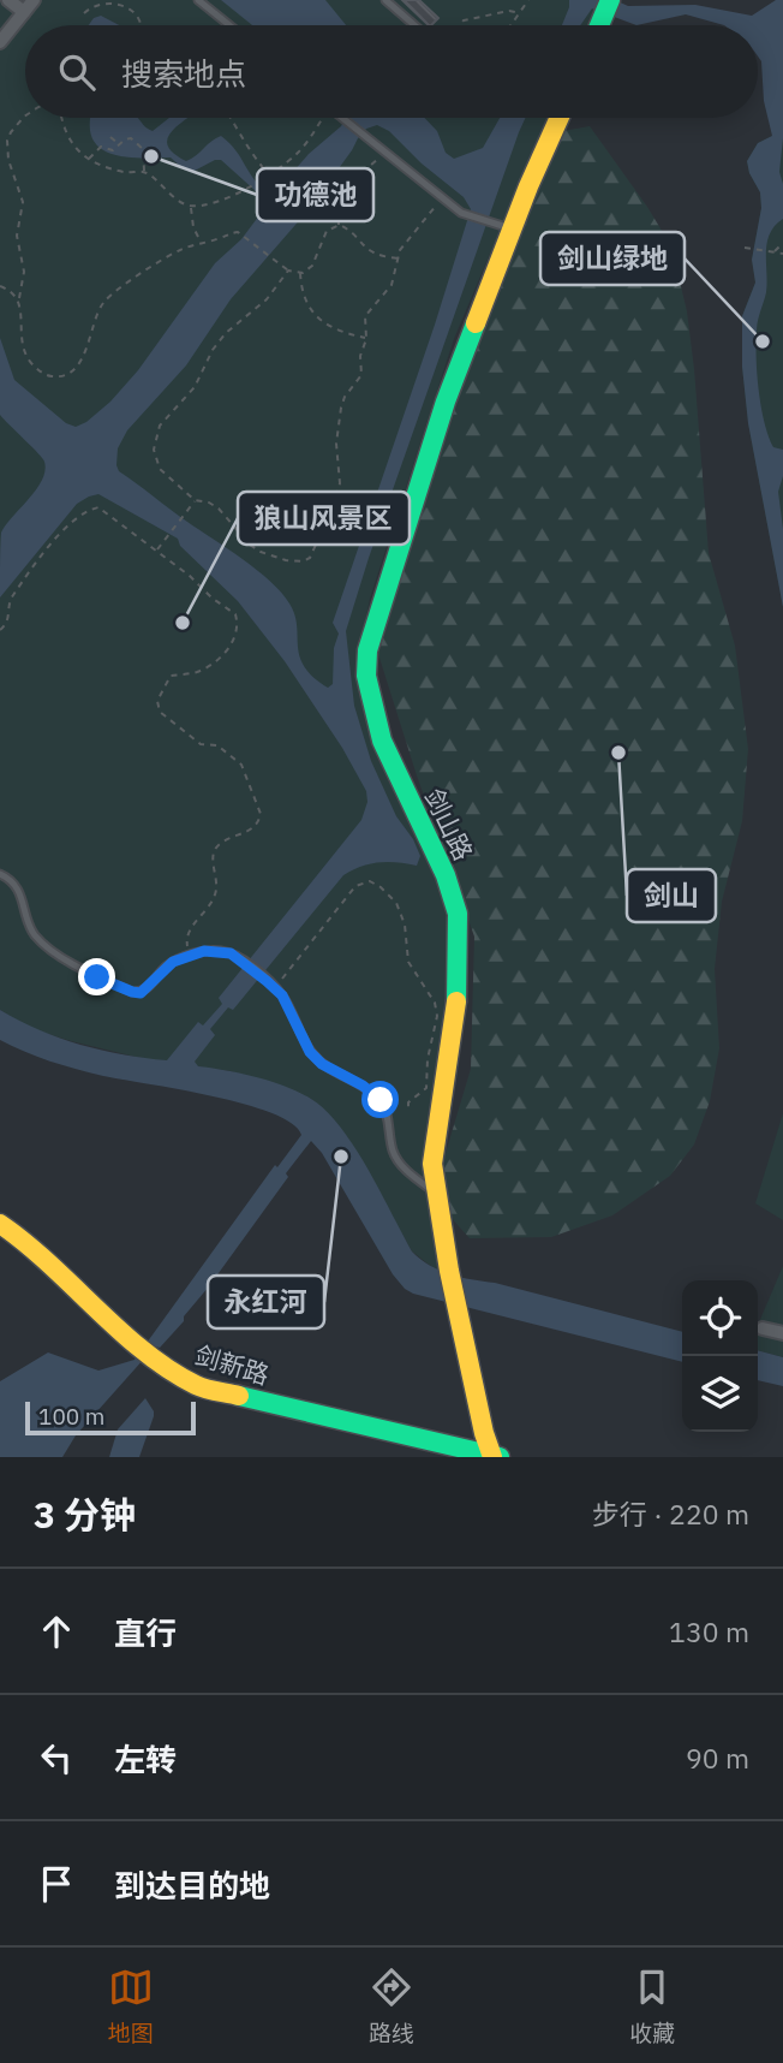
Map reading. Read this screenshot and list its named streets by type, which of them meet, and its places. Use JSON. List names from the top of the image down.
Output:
{
  "streets": {
    "street": ["剑山路", "剑新路"]
  },
  "crossings": [
    ["剑山路", "剑新路"]
  ],
  "places": [
    "功德池",
    "剑山绿地",
    "狼山风景区",
    "剑山",
    "永红河"
  ],
  "scale_bar": "100 m",
  "page": {
    "search": "搜索地点",
    "scale": "100 m",
    "heading": ["3 分钟", "步行 · 220 m"],
    "list": [
      ["直行", "130 m"],
      ["左转", "90 m"],
      "到达目的地"
    ],
    "nav": ["地图", "路线", "收藏"]
  }
}
